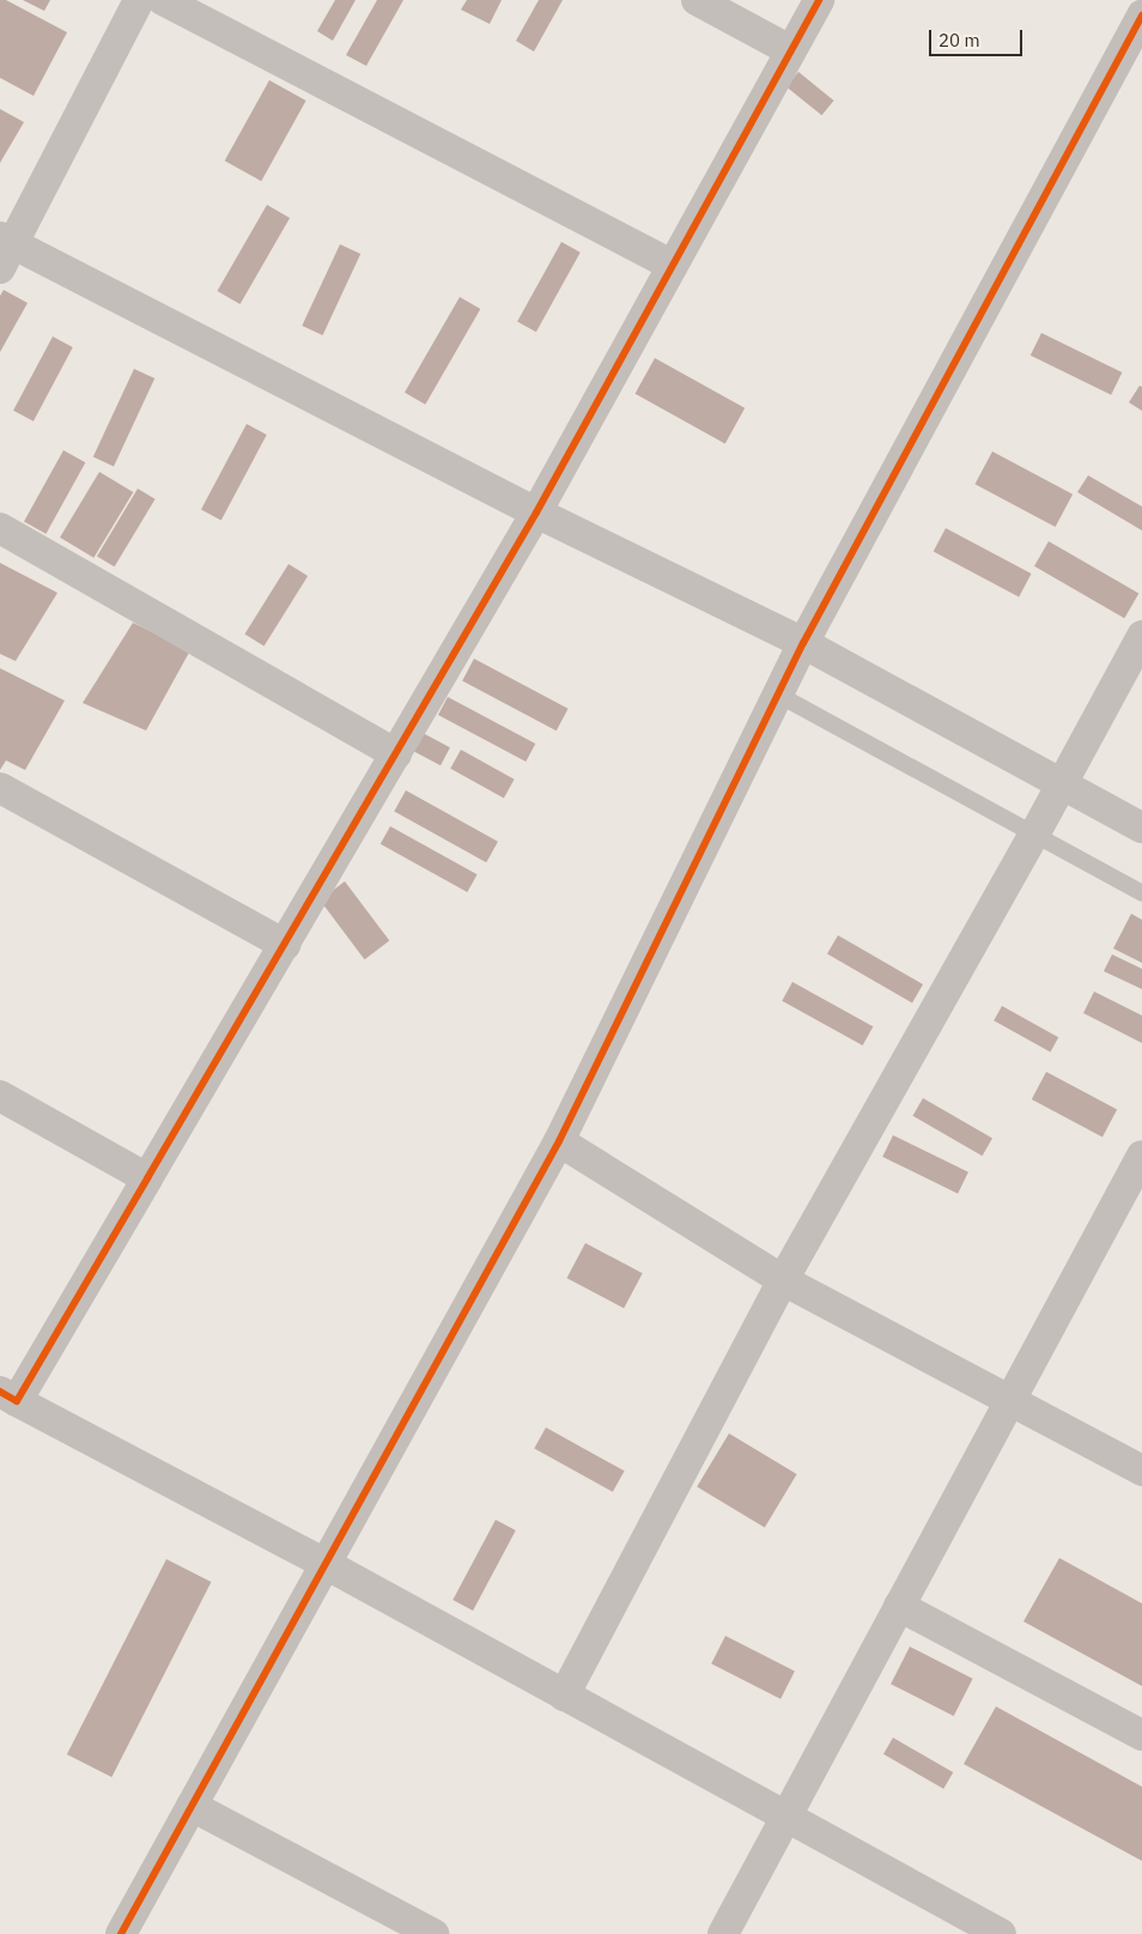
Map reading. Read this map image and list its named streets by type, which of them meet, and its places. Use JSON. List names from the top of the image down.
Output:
{
  "scale_bar": "20 m"
}
